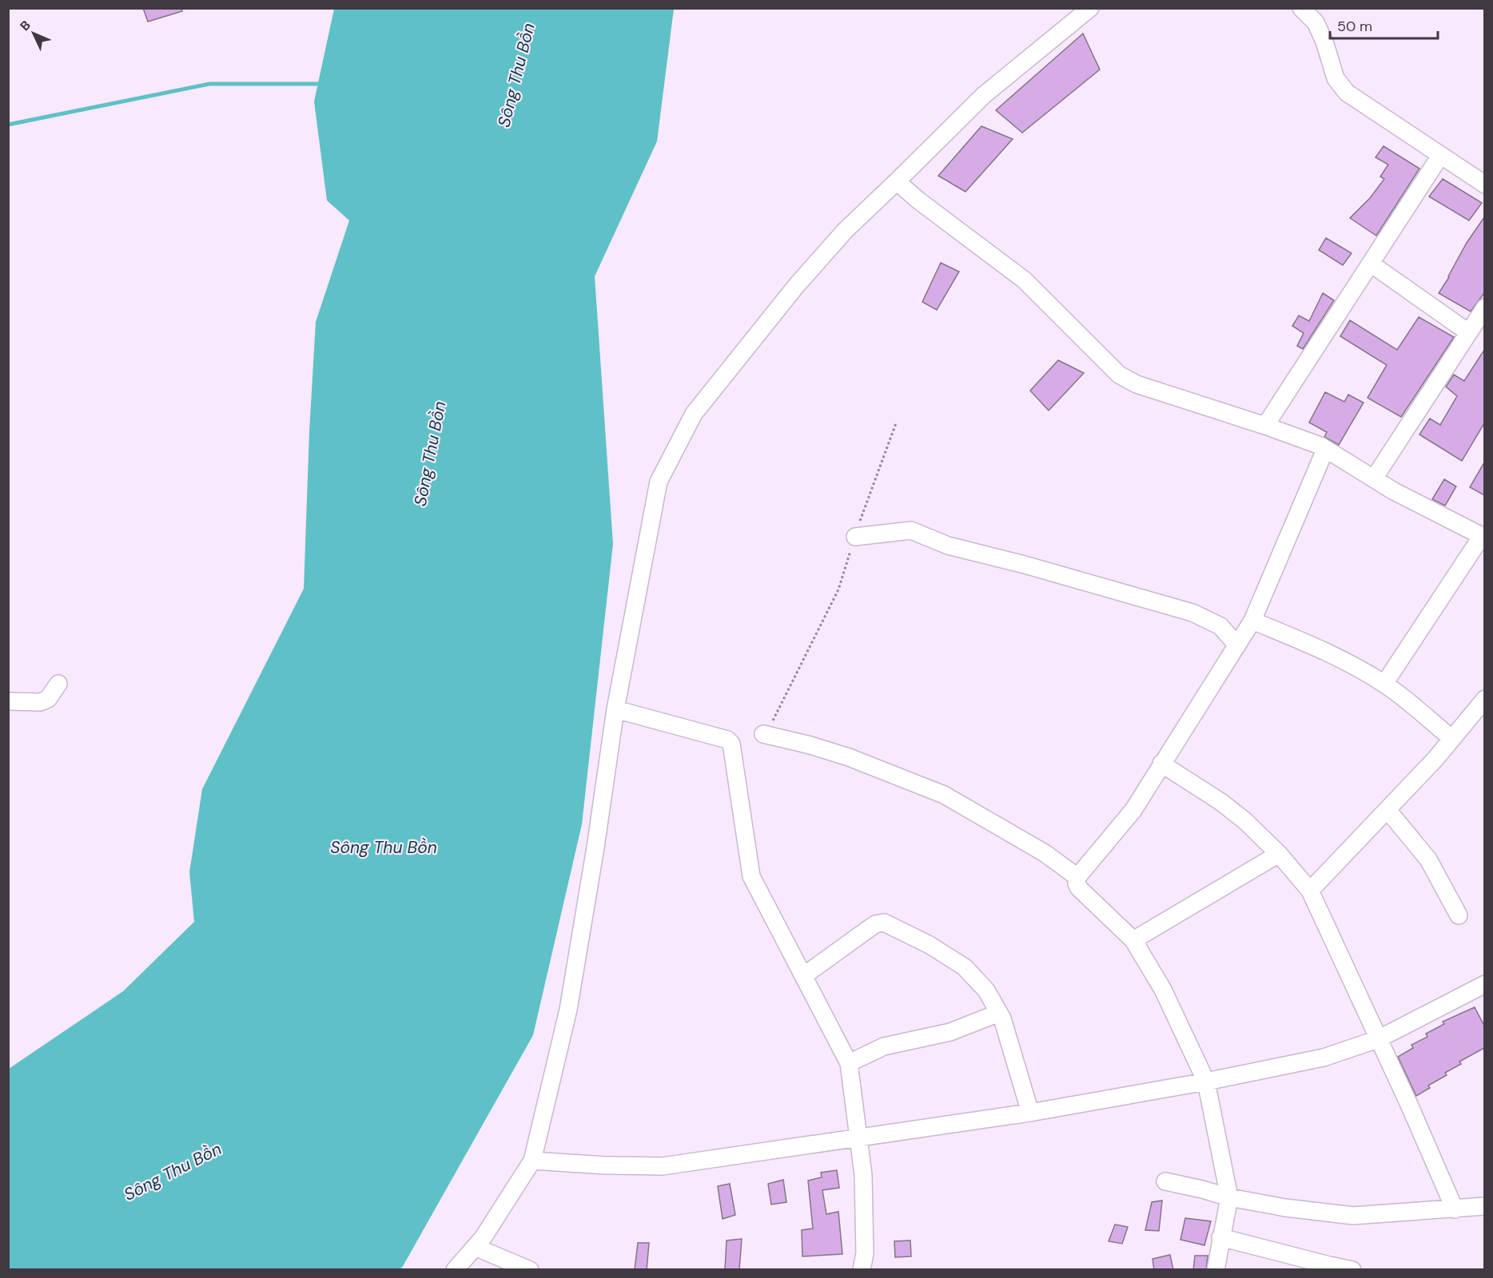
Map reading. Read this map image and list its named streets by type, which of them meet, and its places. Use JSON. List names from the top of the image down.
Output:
{
  "water": ["Sông Thu Bồn"],
  "scale_bar": "50 m",
  "north": "top left"
}
